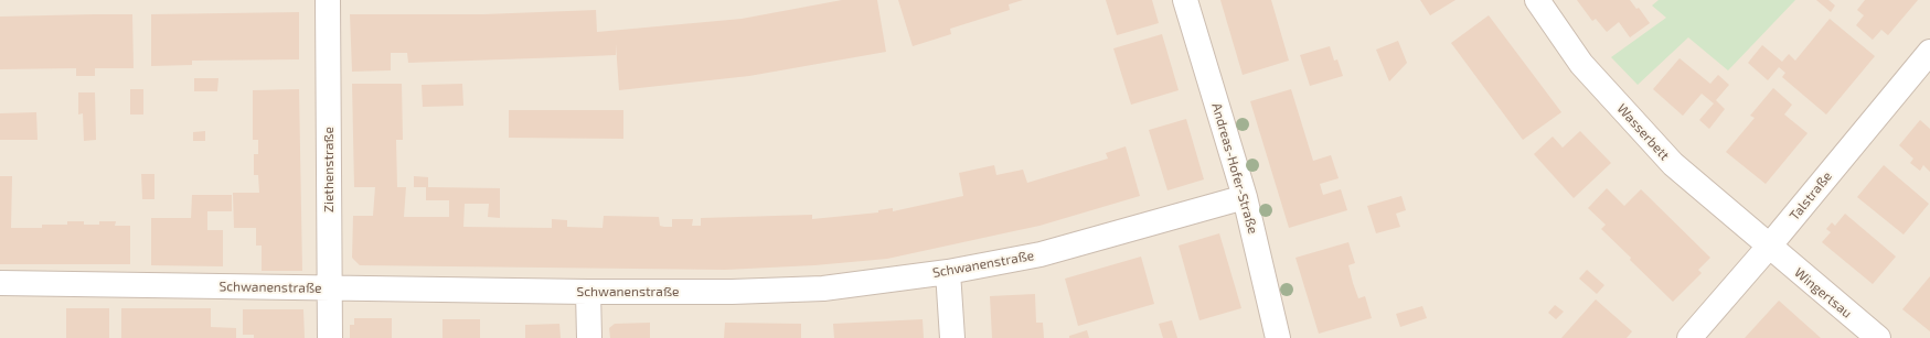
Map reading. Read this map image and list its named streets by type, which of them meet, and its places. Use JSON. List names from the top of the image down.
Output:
{
  "streets": {
    "street": [
      "Wasserbett",
      "Andreas-Hofer-Straße",
      "Ziethenstraße",
      "Talstraße",
      "Schwanenstraße",
      "Wingertsau"
    ]
  },
  "crossings": [
    ["Wasserbett", "Talstraße"],
    ["Wasserbett", "Wingertsau"],
    ["Andreas-Hofer-Straße", "Schwanenstraße"],
    ["Ziethenstraße", "Schwanenstraße"],
    ["Talstraße", "Wingertsau"]
  ]
}
